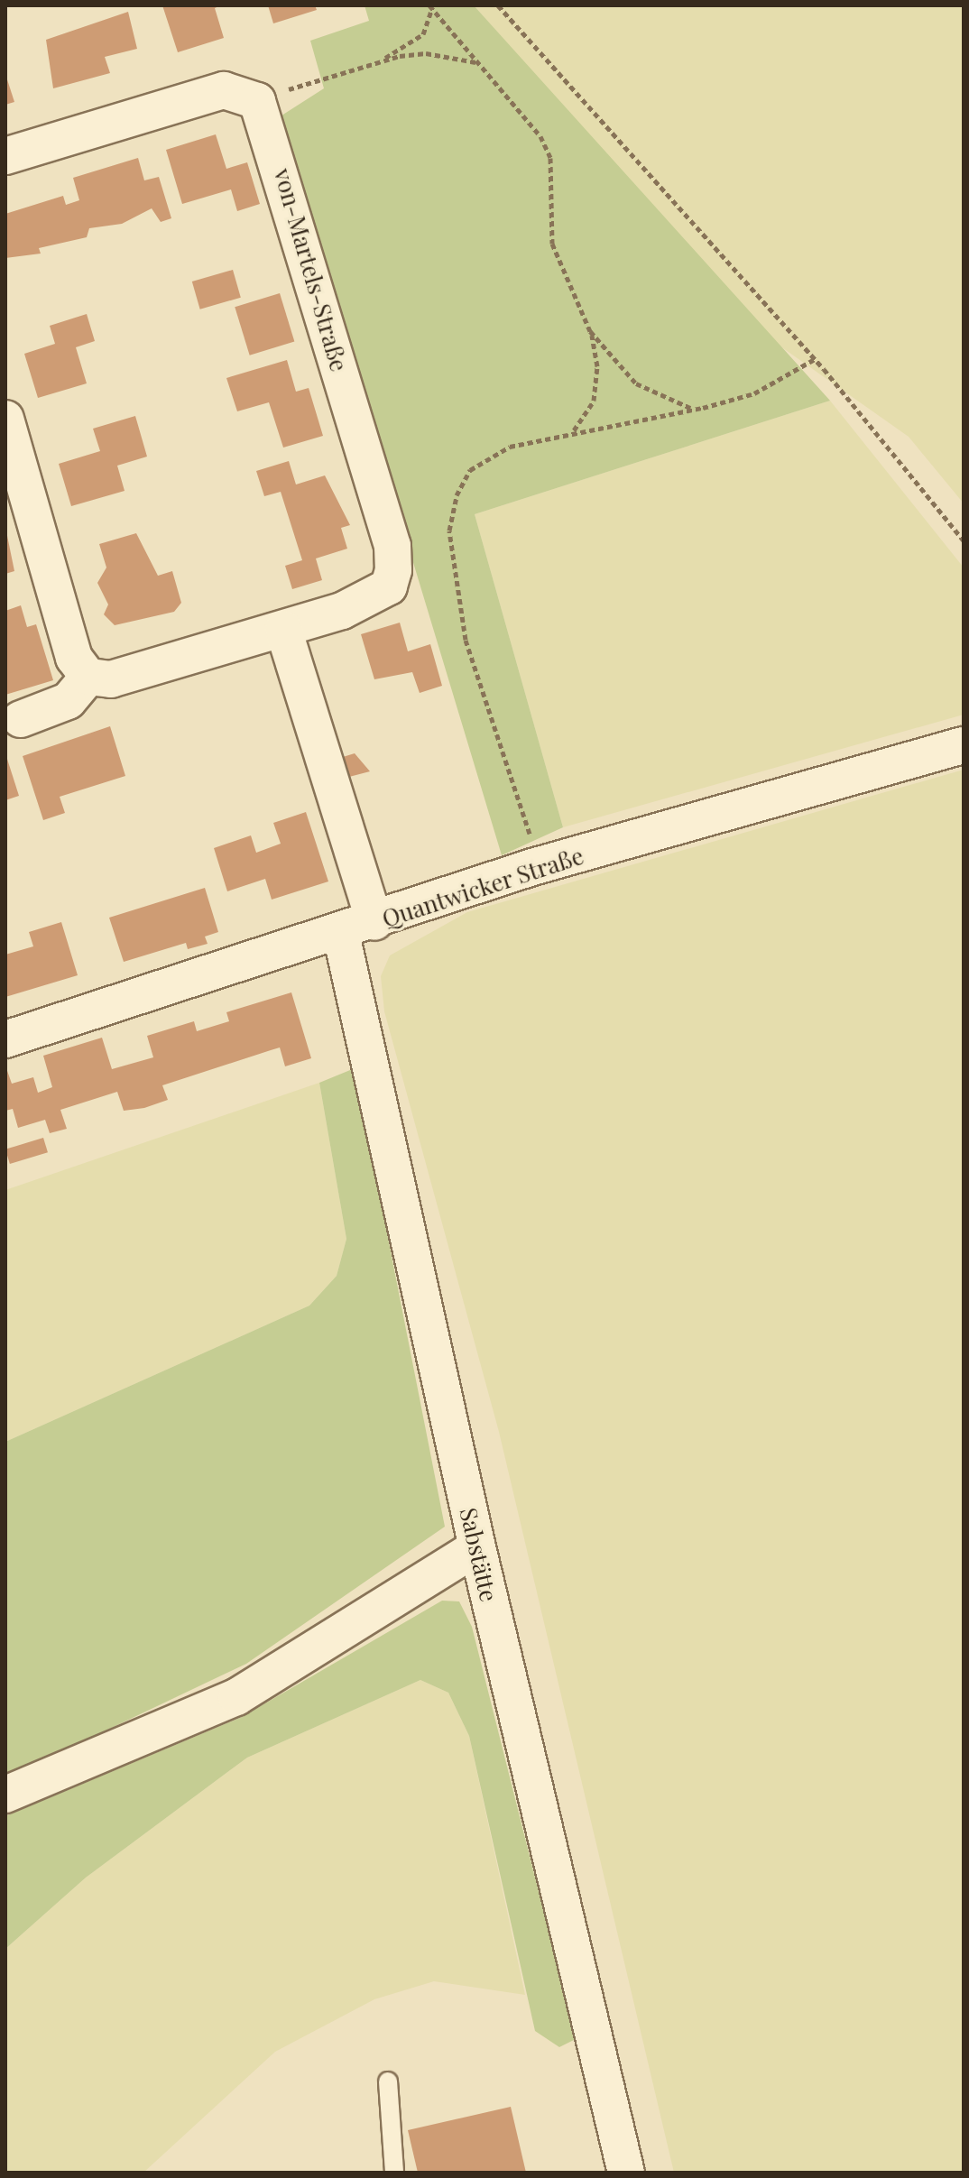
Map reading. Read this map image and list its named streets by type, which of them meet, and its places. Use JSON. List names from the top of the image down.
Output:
{
  "streets": {
    "street": ["von-Martels-Straße", "Quantwicker Straße", "Sabstätte"]
  },
  "crossings": [
    ["Quantwicker Straße", "Sabstätte"]
  ]
}
